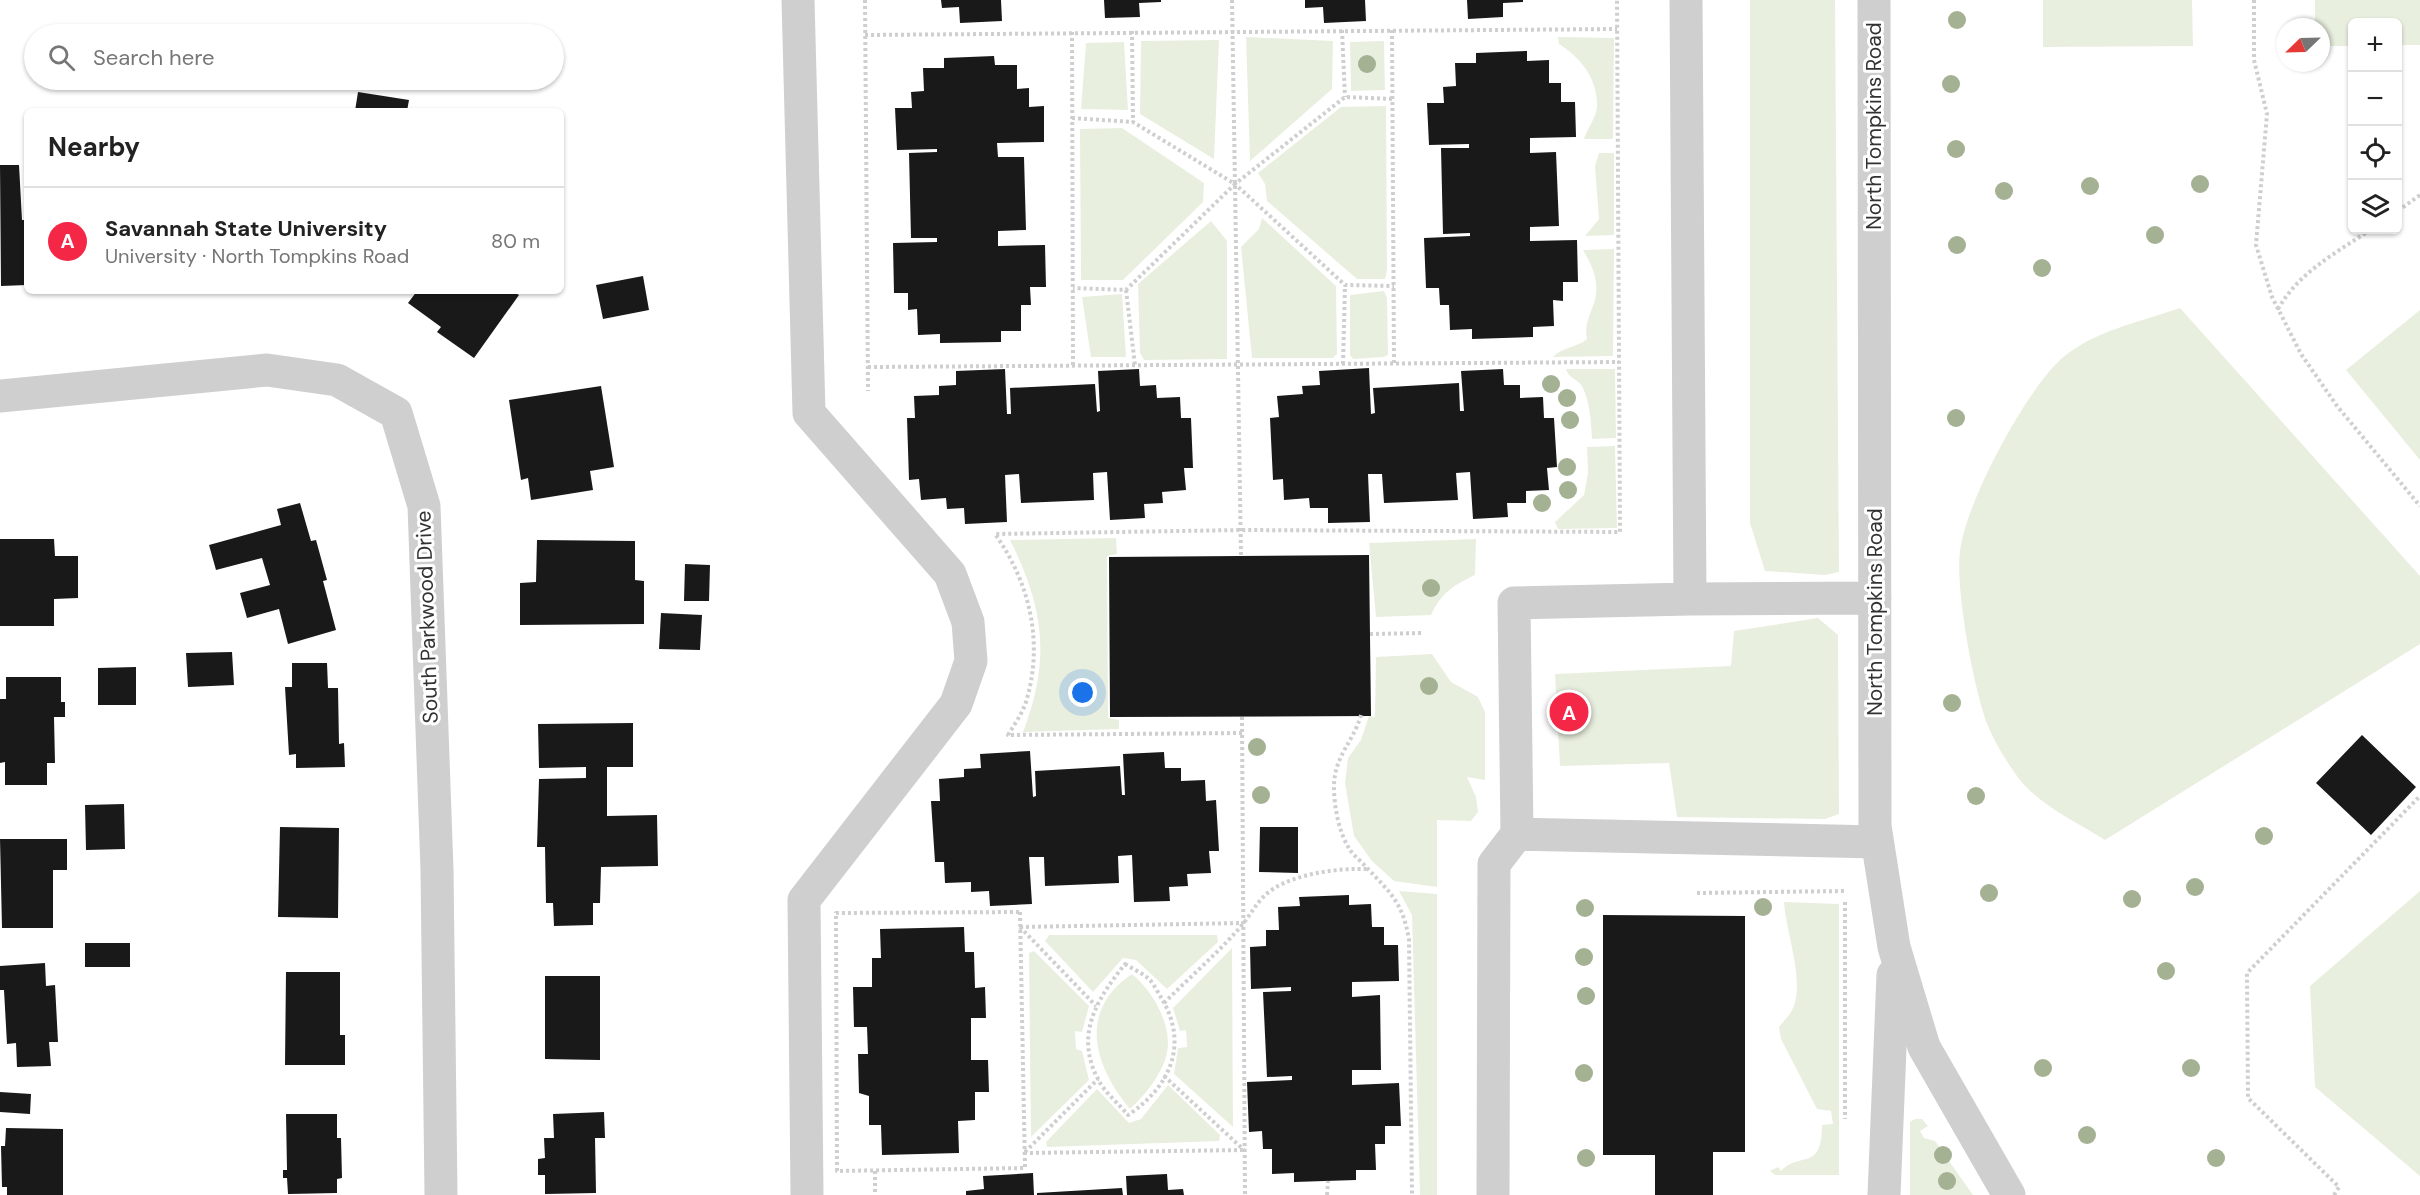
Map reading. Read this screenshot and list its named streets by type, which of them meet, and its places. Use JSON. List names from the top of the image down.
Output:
{
  "streets": {
    "street": ["North Tompkins Road", "South Parkwood Drive"]
  },
  "north": "bottom left",
  "page": {
    "map_buttons": ["+", "−"],
    "search": "Search here",
    "heading": "Nearby",
    "list": [
      {
        "mark": "A",
        "name": "Savannah State University",
        "note": "University · North Tompkins Road",
        "value": "80 m"
      }
    ],
    "pins": "A"
  }
}
